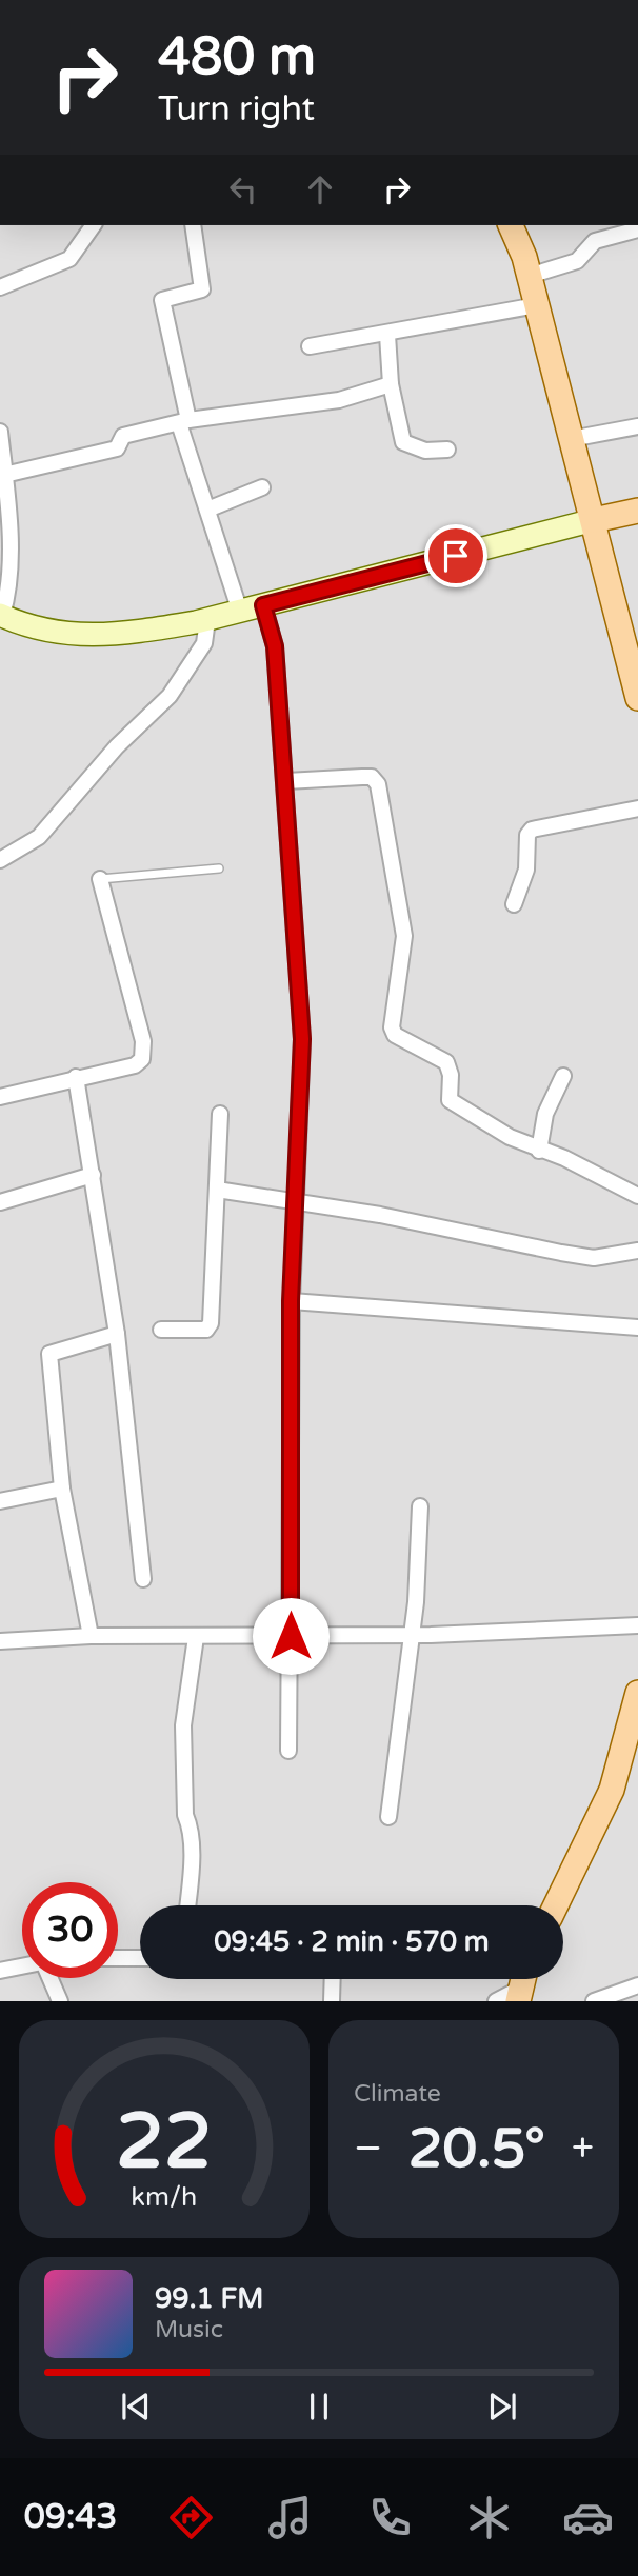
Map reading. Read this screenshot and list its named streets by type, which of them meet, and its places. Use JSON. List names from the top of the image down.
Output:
{
  "page": {
    "turn": ["480 m", "Turn right"],
    "limit": "30",
    "trip": "09:45 · 2 min · 570 m",
    "tile": "Climate",
    "heat": ["−", "20.5°", "+"],
    "song": ["99.1 FM", "Music"],
    "tabs": "09:43",
    "gauge": ["22", "km/h"]
  }
}
